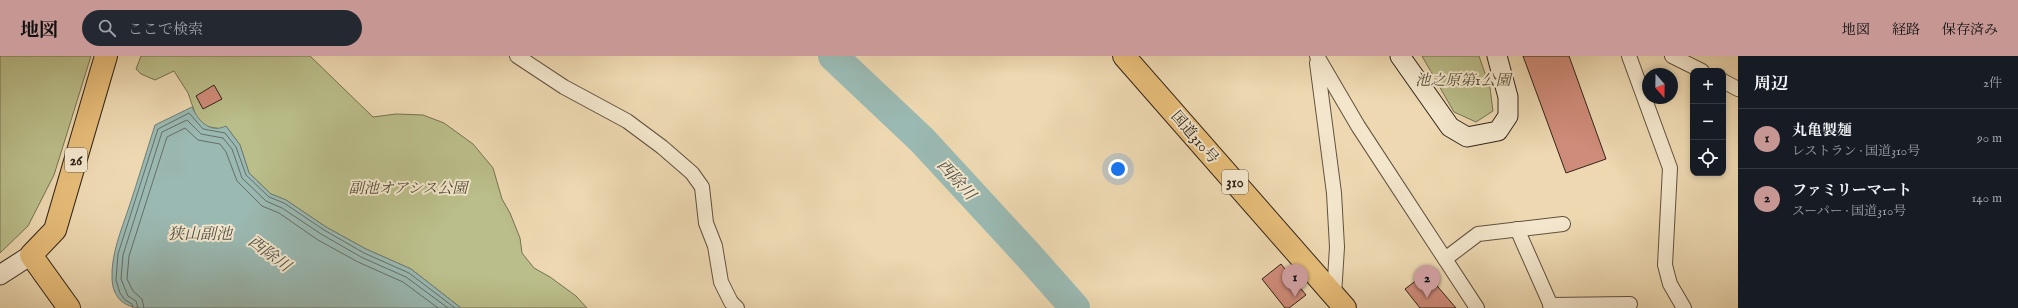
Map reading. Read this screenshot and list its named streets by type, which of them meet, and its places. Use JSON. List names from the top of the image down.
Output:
{
  "streets": {
    "main road": ["国道310号", "26", "310"]
  },
  "water": ["西除川", "狭山副池"],
  "parks": ["池之原第1公園", "副池オアシス公園"],
  "north": "bottom",
  "page": {
    "header": "地図",
    "search": "ここで検索",
    "nav": ["地図", "経路", "保存済み"],
    "heading": ["周辺", "2件"],
    "map_buttons": ["+", "−"],
    "list": [
      {
        "mark": "1",
        "name": "丸亀製麺",
        "note": "レストラン · 国道310号",
        "value": "90 m"
      },
      {
        "mark": "2",
        "name": "ファミリーマート",
        "note": "スーパー · 国道310号",
        "value": "140 m"
      }
    ],
    "pins": ["1", "2"]
  }
}
